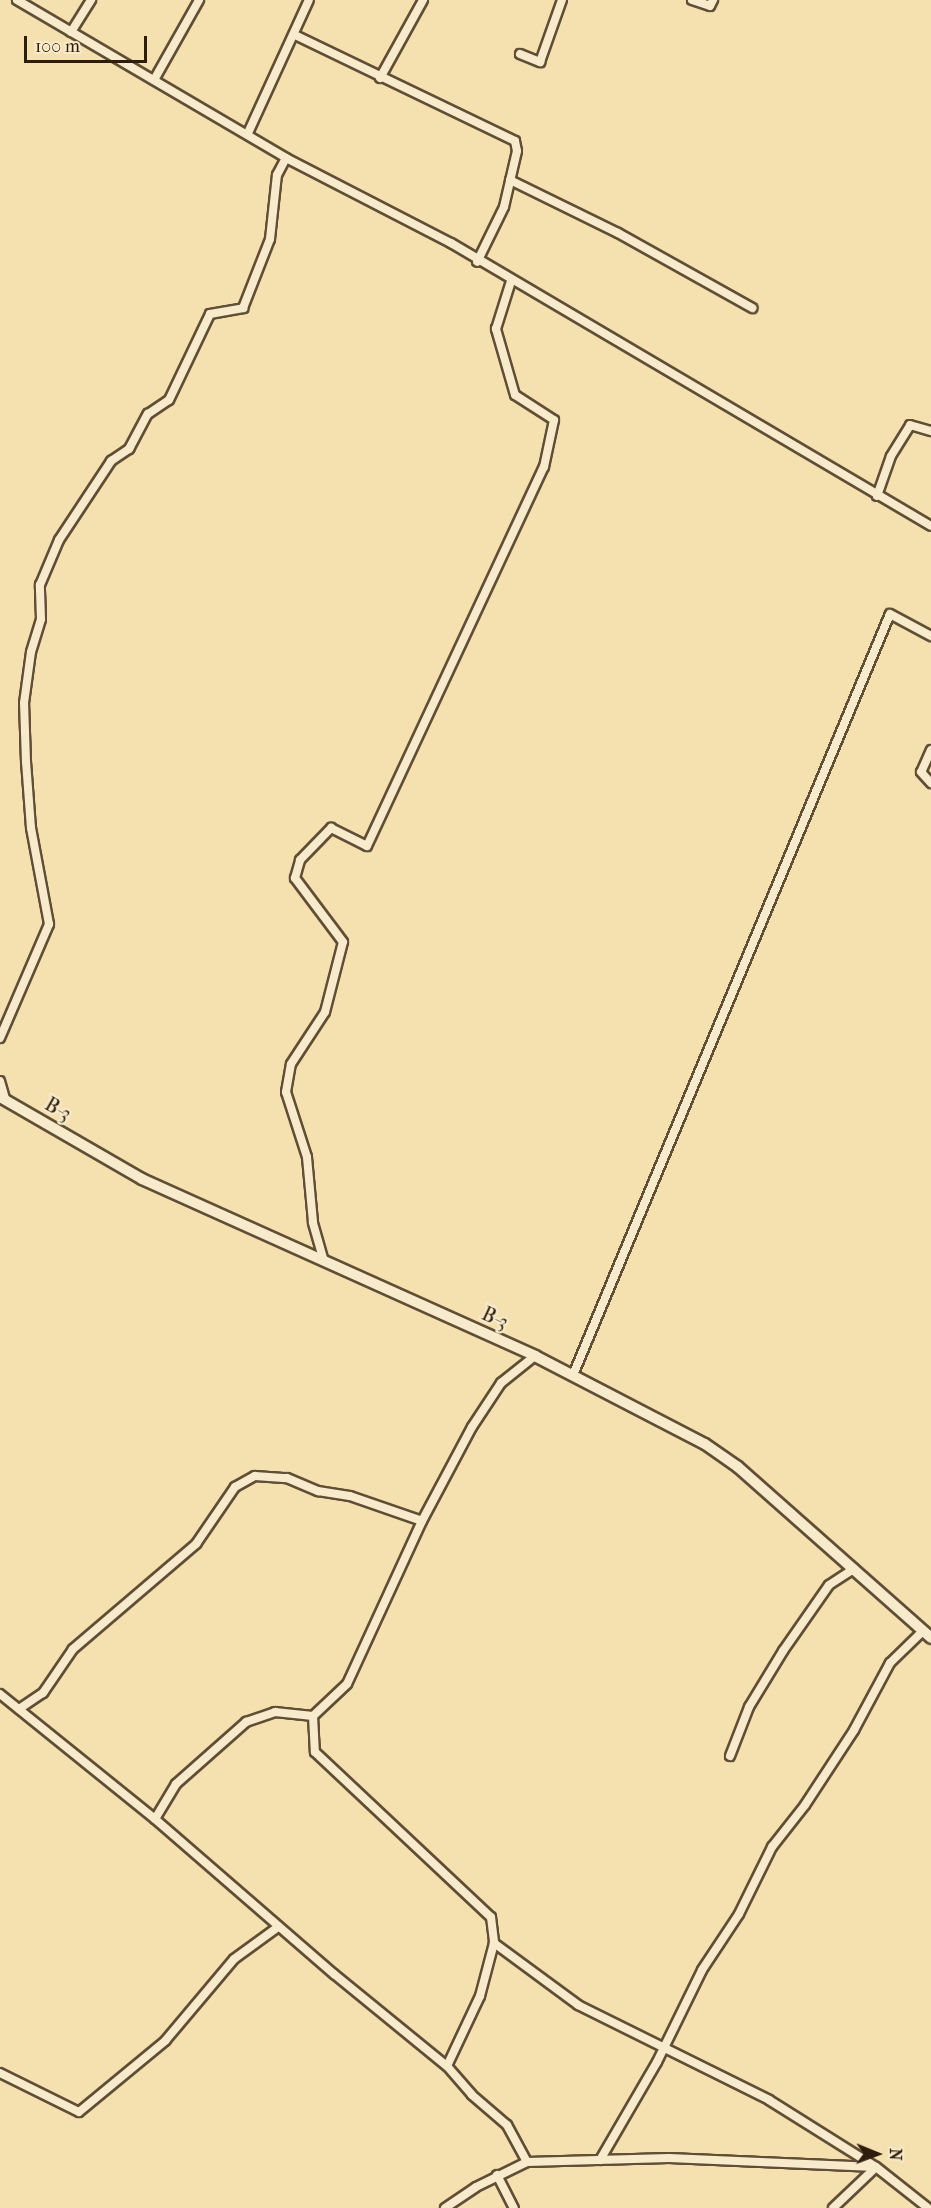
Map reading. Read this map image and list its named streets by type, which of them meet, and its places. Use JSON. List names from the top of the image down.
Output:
{
  "streets": {
    "main road": ["B-3"]
  },
  "scale_bar": "100 m",
  "north": "right"
}
